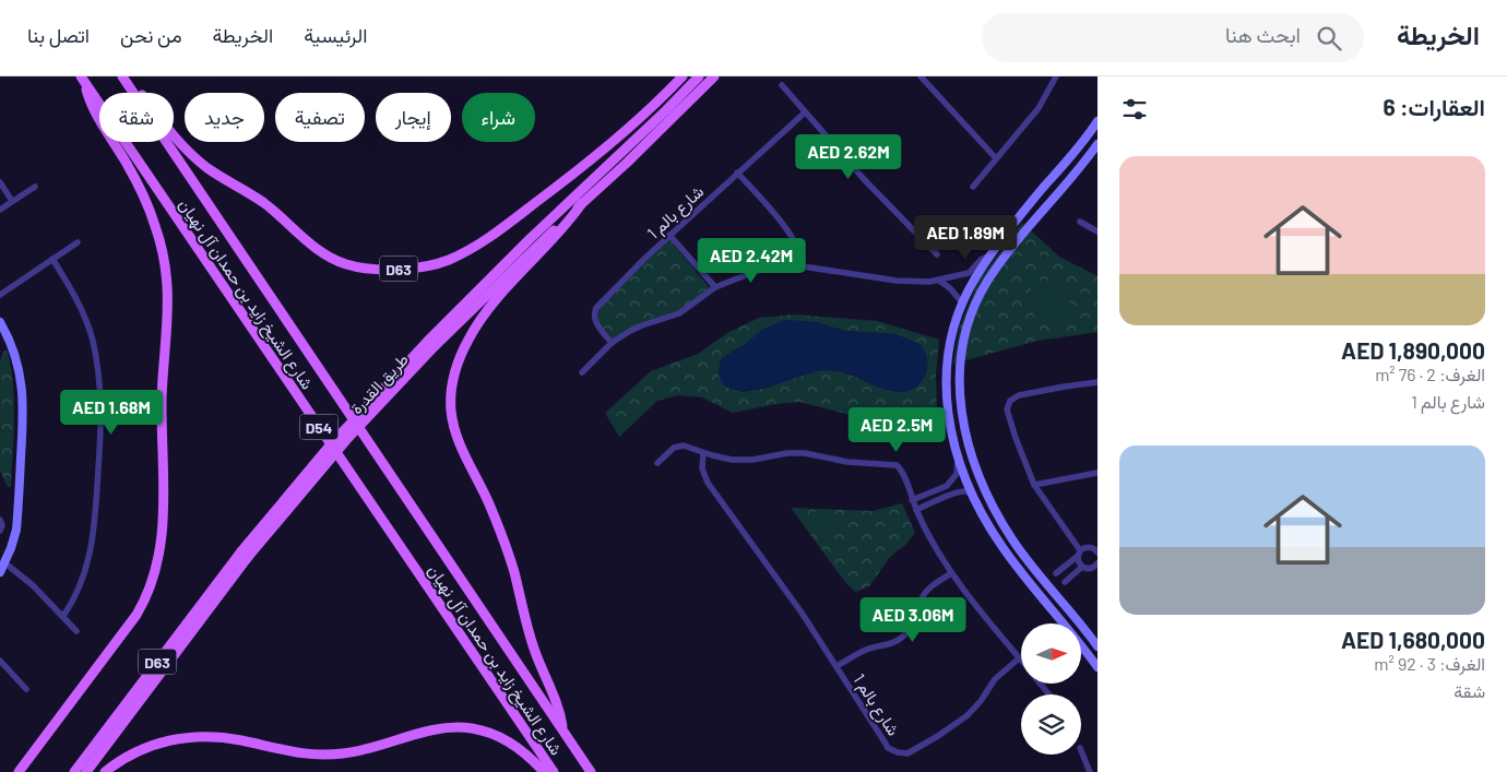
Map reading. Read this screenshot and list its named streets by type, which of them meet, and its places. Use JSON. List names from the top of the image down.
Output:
{
  "streets": {
    "main road": [
      "D63",
      "شارع الشيخ زايد بن حمدان آل نهيان",
      "طريق القدرة",
      "D54"
    ],
    "street": ["شارع بالم 1"]
  },
  "crossings": [
    ["D63", "شارع الشيخ زايد بن حمدان آل نهيان"]
  ],
  "north": "right",
  "page": {
    "header": "الخريطة",
    "search": "ابحث هنا",
    "nav": [
      "الرئيسية",
      "الخريطة",
      "من نحن",
      "اتصل بنا"
    ],
    "heading": "العقارات: 6",
    "chip": [
      "شراء",
      "إيجار",
      "تصفية",
      "جديد",
      "شقة"
    ],
    "price": [
      "AED 2.62M",
      "AED 1.89M",
      "AED 2.42M",
      "AED 1.68M",
      "AED 2.5M",
      "AED 3.06M"
    ],
    "list": [
      {
        "name": "AED 1,890,000",
        "note": "الغرف: 2 · 76 m² · شارع بالم 1"
      },
      {
        "name": "AED 1,680,000",
        "note": "الغرف: 3 · 92 m² · شقة"
      }
    ]
  }
}
